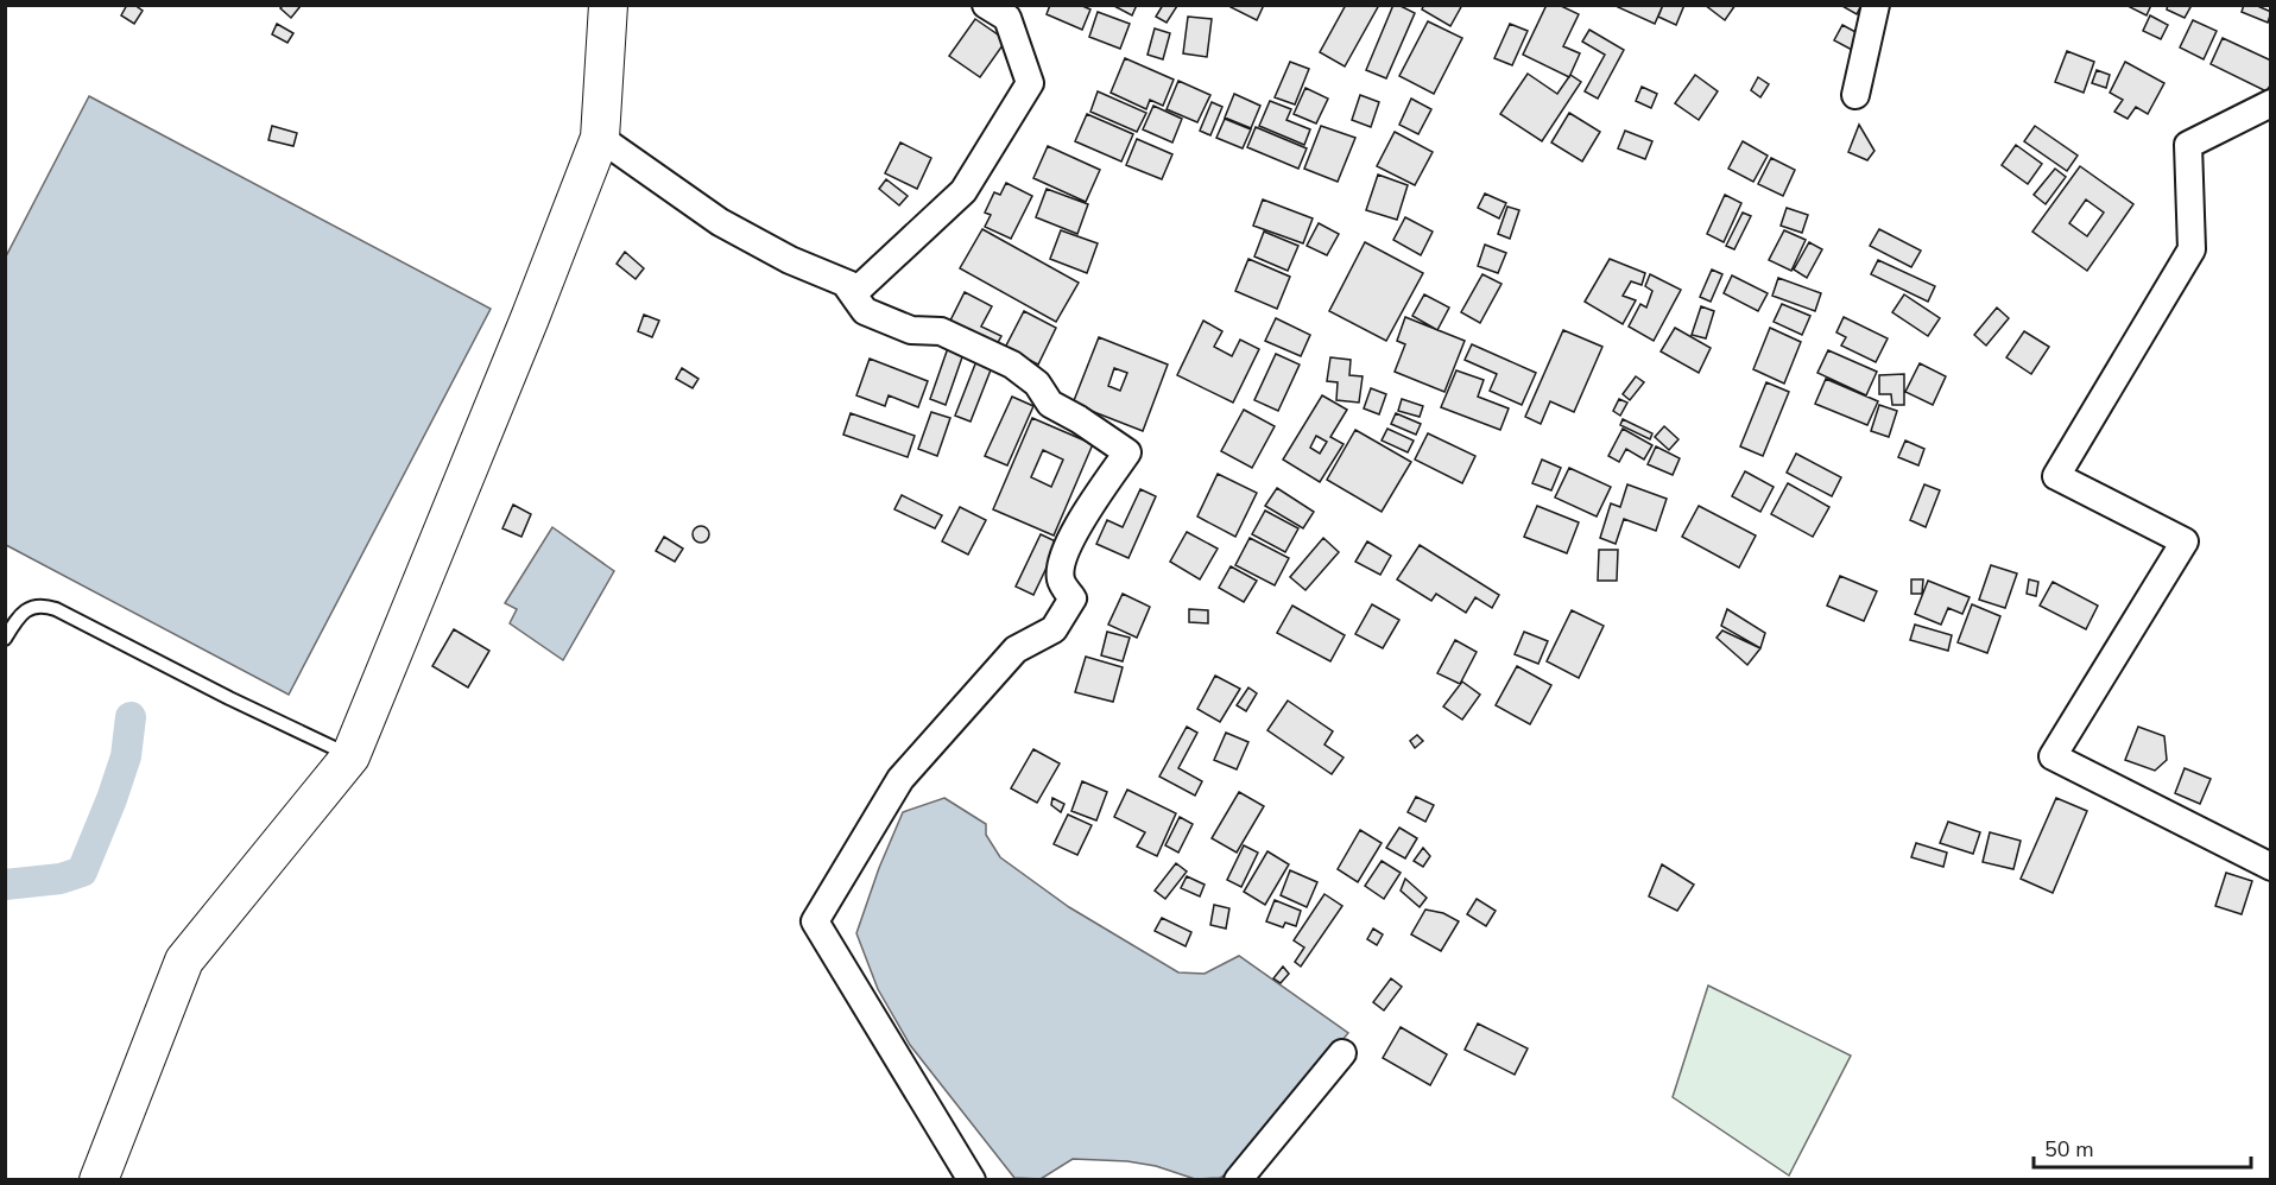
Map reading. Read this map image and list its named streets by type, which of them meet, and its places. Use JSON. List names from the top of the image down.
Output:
{
  "scale_bar": "50 m"
}
